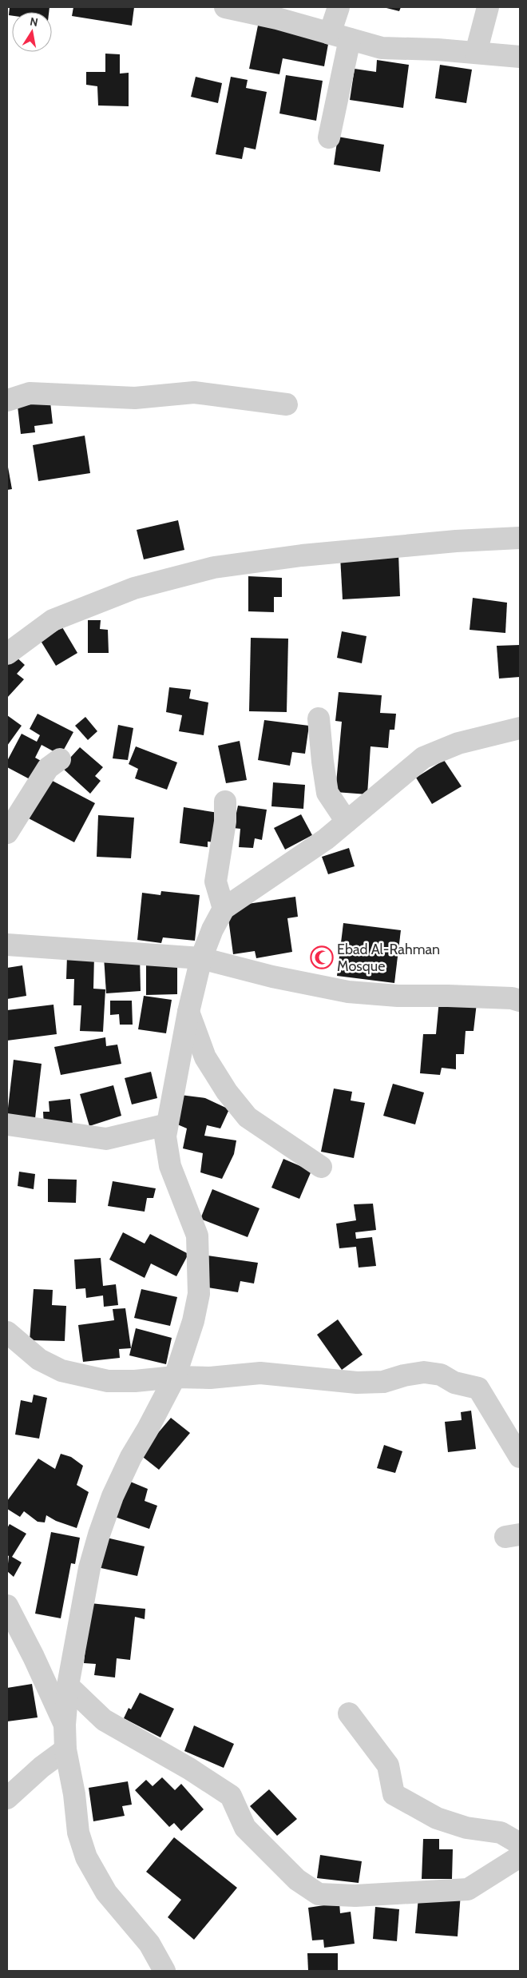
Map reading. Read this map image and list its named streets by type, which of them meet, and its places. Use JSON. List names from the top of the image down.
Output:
{
  "places": {
    "mosque": ["Ebad Al-Rahman Mosque"]
  },
  "north": "top"
}
